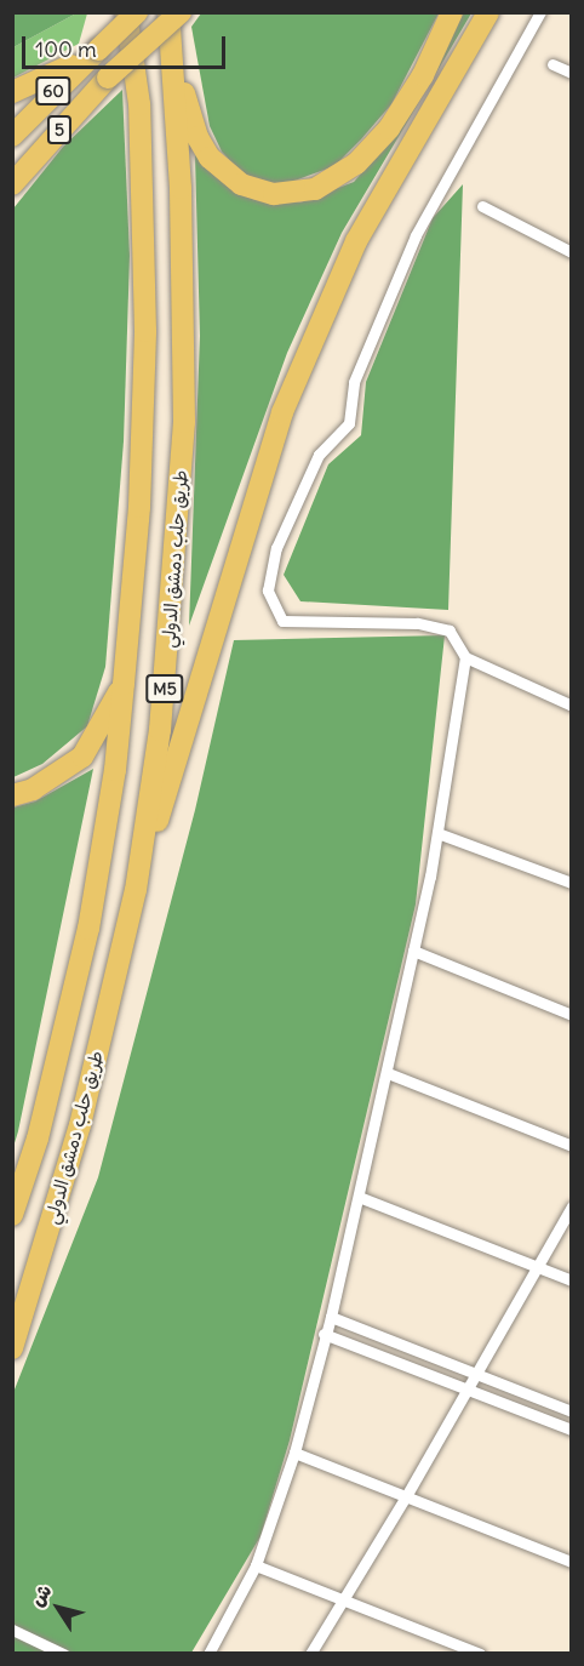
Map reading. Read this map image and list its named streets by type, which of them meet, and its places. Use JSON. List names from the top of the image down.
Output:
{
  "streets": {
    "highway": [
      "60",
      "5",
      "طريق حلب دمشق الدولي",
      "M5"
    ]
  },
  "scale_bar": "100 m",
  "north": "top left"
}
